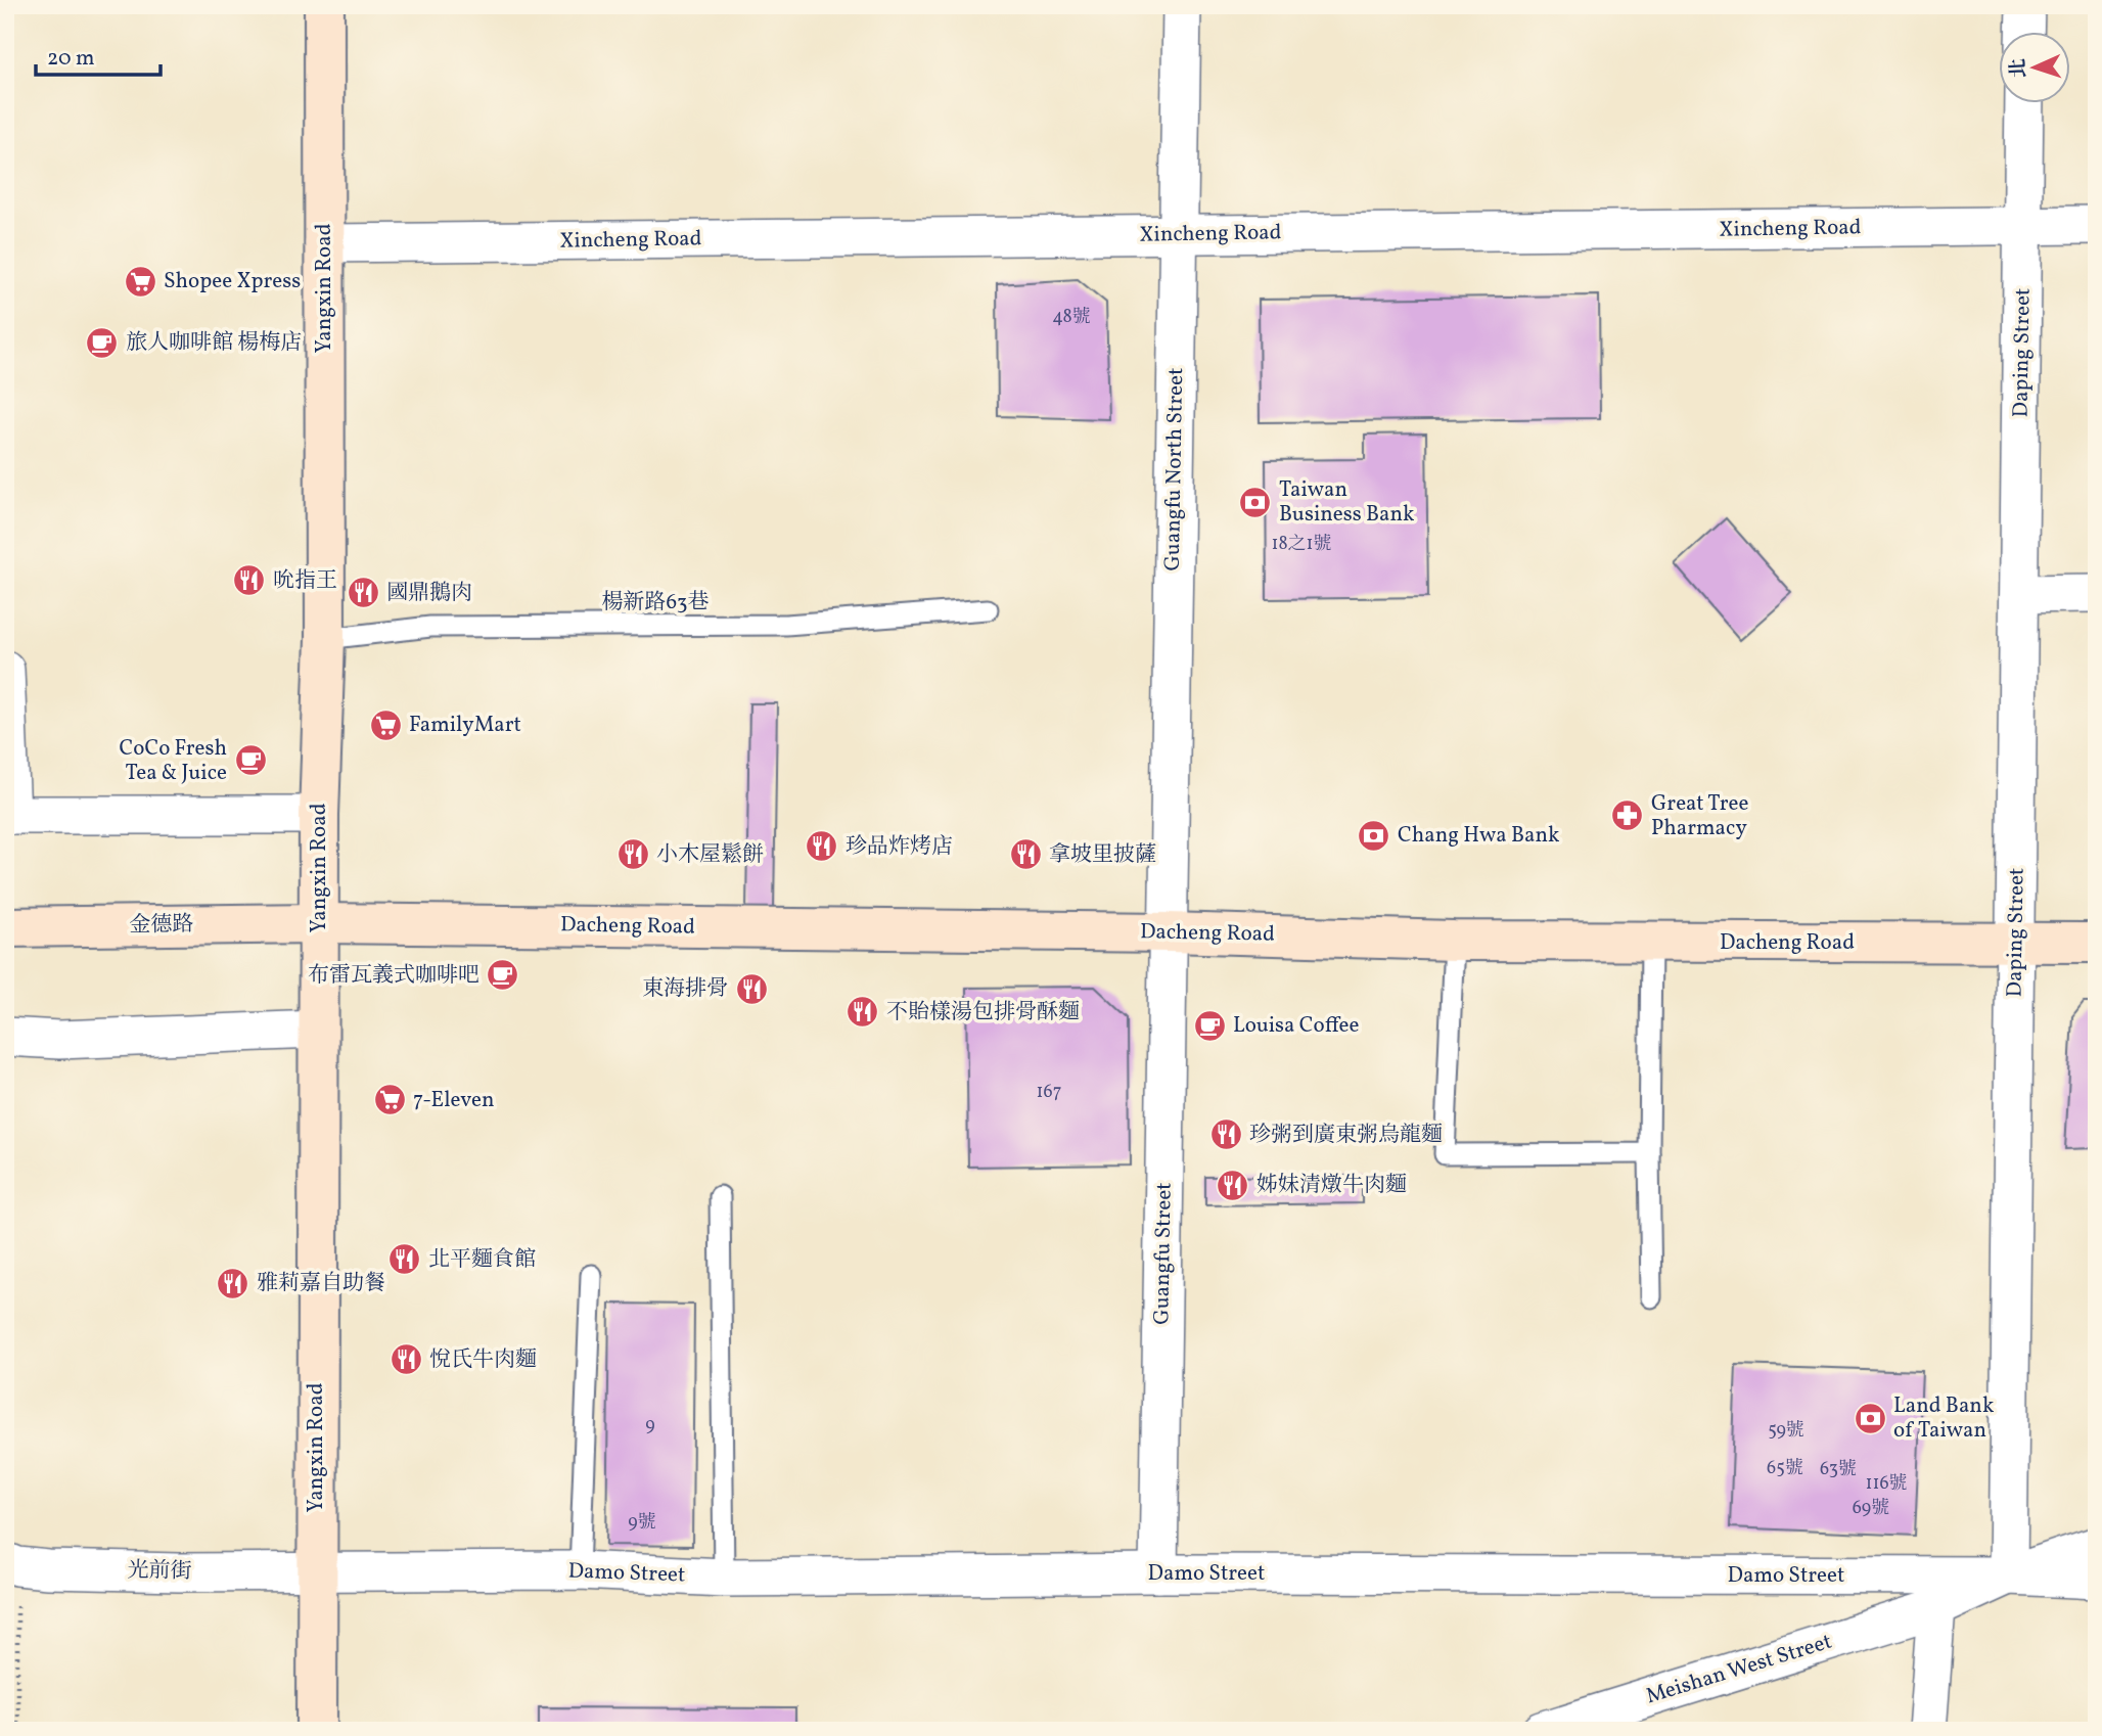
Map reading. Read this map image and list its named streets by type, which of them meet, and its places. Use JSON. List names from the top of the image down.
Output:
{
  "streets": {
    "main road": ["Yangxin Road", "金德路", "Dacheng Road"],
    "street": [
      "Xincheng Road",
      "Daping Street",
      "Guangfu North Street",
      "Guangfu Street",
      "光前街",
      "Damo Street",
      "Meishan West Street"
    ],
    "lane": ["楊新路63巷"]
  },
  "crossings": [
    ["Xincheng Road", "Yangxin Road"],
    ["Xincheng Road", "Daping Street"],
    ["Xincheng Road", "Guangfu North Street"],
    ["Yangxin Road", "楊新路63巷"],
    ["Yangxin Road", "金德路"],
    ["Yangxin Road", "Dacheng Road"],
    ["Yangxin Road", "光前街"],
    ["Yangxin Road", "Damo Street"],
    ["Daping Street", "Dacheng Road"],
    ["Daping Street", "Damo Street"],
    ["Guangfu North Street", "Dacheng Road"],
    ["Guangfu North Street", "Guangfu Street"],
    ["金德路", "Dacheng Road"],
    ["Dacheng Road", "Guangfu Street"],
    ["Guangfu Street", "Damo Street"],
    ["光前街", "Damo Street"]
  ],
  "places": {
    "supermarket": ["Shopee Xpress", "FamilyMart", "7-Eleven"],
    "cafe": [
      "旅人咖啡館 楊梅店",
      "CoCo Fresh Tea & Juice",
      "布雷瓦義式咖啡吧",
      "Louisa Coffee"
    ],
    "bank": ["Taiwan Business Bank", "Chang Hwa Bank", "Land Bank of Taiwan"],
    "restaurant": [
      "吮指王",
      "國鼎鵝肉",
      "珍品炸烤店",
      "小木屋鬆餅",
      "拿坡里披薩",
      "東海排骨",
      "不貽樣湯包排骨酥麵",
      "珍粥到廣東粥烏龍麵",
      "姊妹清燉牛肉麵",
      "北平麵食館",
      "雅莉嘉自助餐",
      "悅氏牛肉麵"
    ],
    "pharmacy": ["Great Tree Pharmacy"]
  },
  "house_numbers": [
    "48號",
    "18之1號",
    "167",
    "9",
    "59號",
    "65號",
    "63號",
    "116號",
    "69號",
    "9號"
  ],
  "scale_bar": "20 m",
  "north": "left"
}
